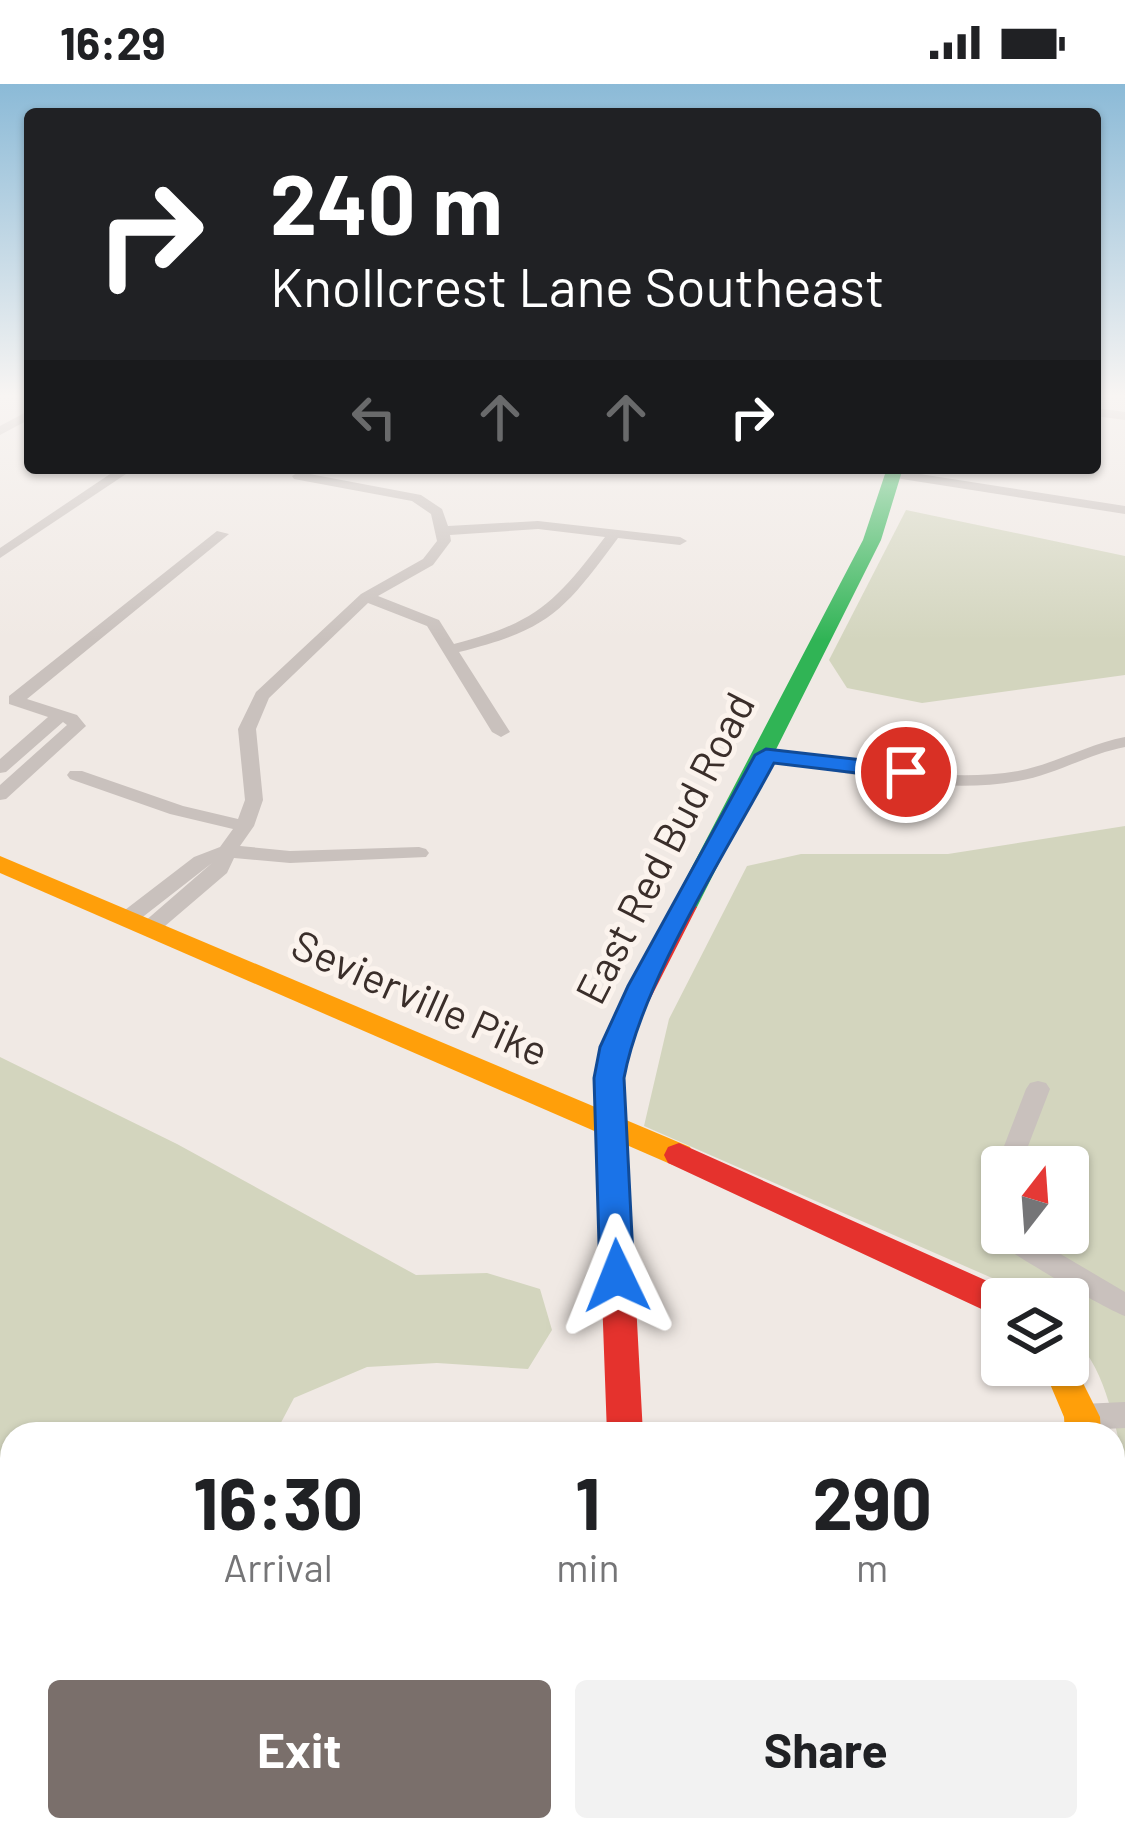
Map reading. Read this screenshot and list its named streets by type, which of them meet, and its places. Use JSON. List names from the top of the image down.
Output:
{
  "streets": {
    "street": ["East Red Bud Road", "Sevierville Pike"]
  },
  "crossings": [
    ["East Red Bud Road", "Sevierville Pike"]
  ],
  "north": "top",
  "page": {
    "status": "16:29",
    "turn": ["240 m", "Knollcrest Lane Southeast"],
    "eta": [
      "16:30",
      "Arrival",
      "1",
      "min",
      "290",
      "m"
    ],
    "buttons": ["Exit", "Share"]
  }
}
